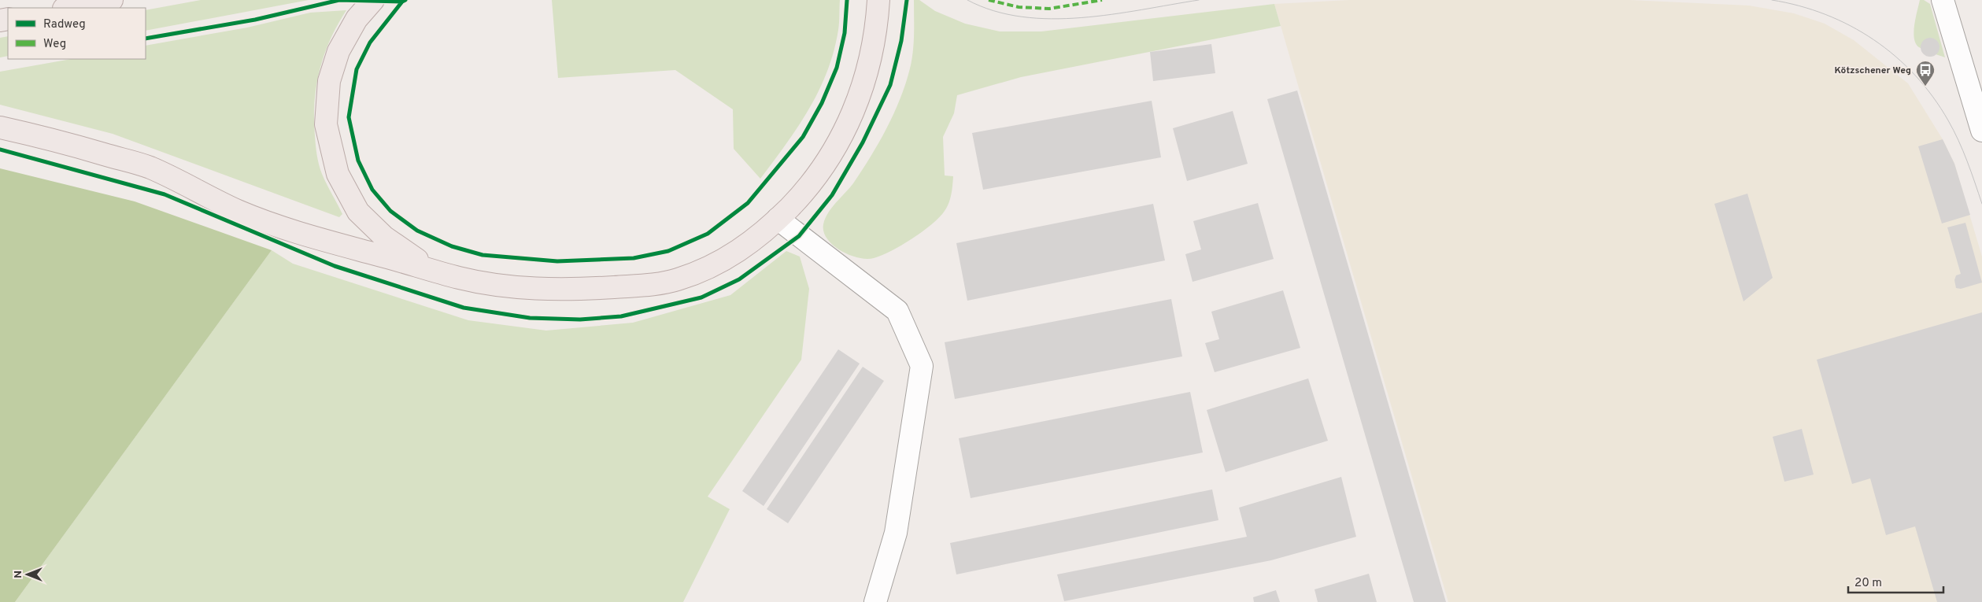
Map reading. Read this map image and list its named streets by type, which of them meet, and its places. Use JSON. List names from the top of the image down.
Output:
{
  "places": {
    "bus stop": ["Kötzschener Weg"]
  },
  "legend": ["Radweg", "Weg"],
  "scale_bar": "20 m",
  "north": "left"
}
